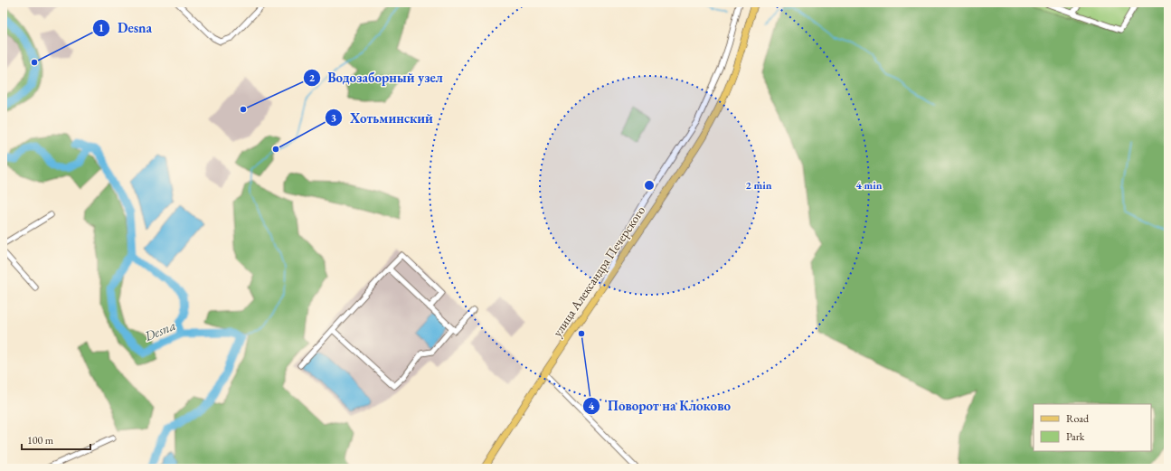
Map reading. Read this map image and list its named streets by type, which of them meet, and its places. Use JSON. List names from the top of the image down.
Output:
{
  "streets": {
    "main road": ["улица Александра Печерского"]
  },
  "water": ["Desna"],
  "places": [
    "Desna",
    "Водозаборный узел",
    "Хотьминский",
    "Поворот на Клоково"
  ],
  "legend": ["Road", "Park"],
  "scale_bar": "100 m",
  "rings": ["2 min", "4 min"]
}
